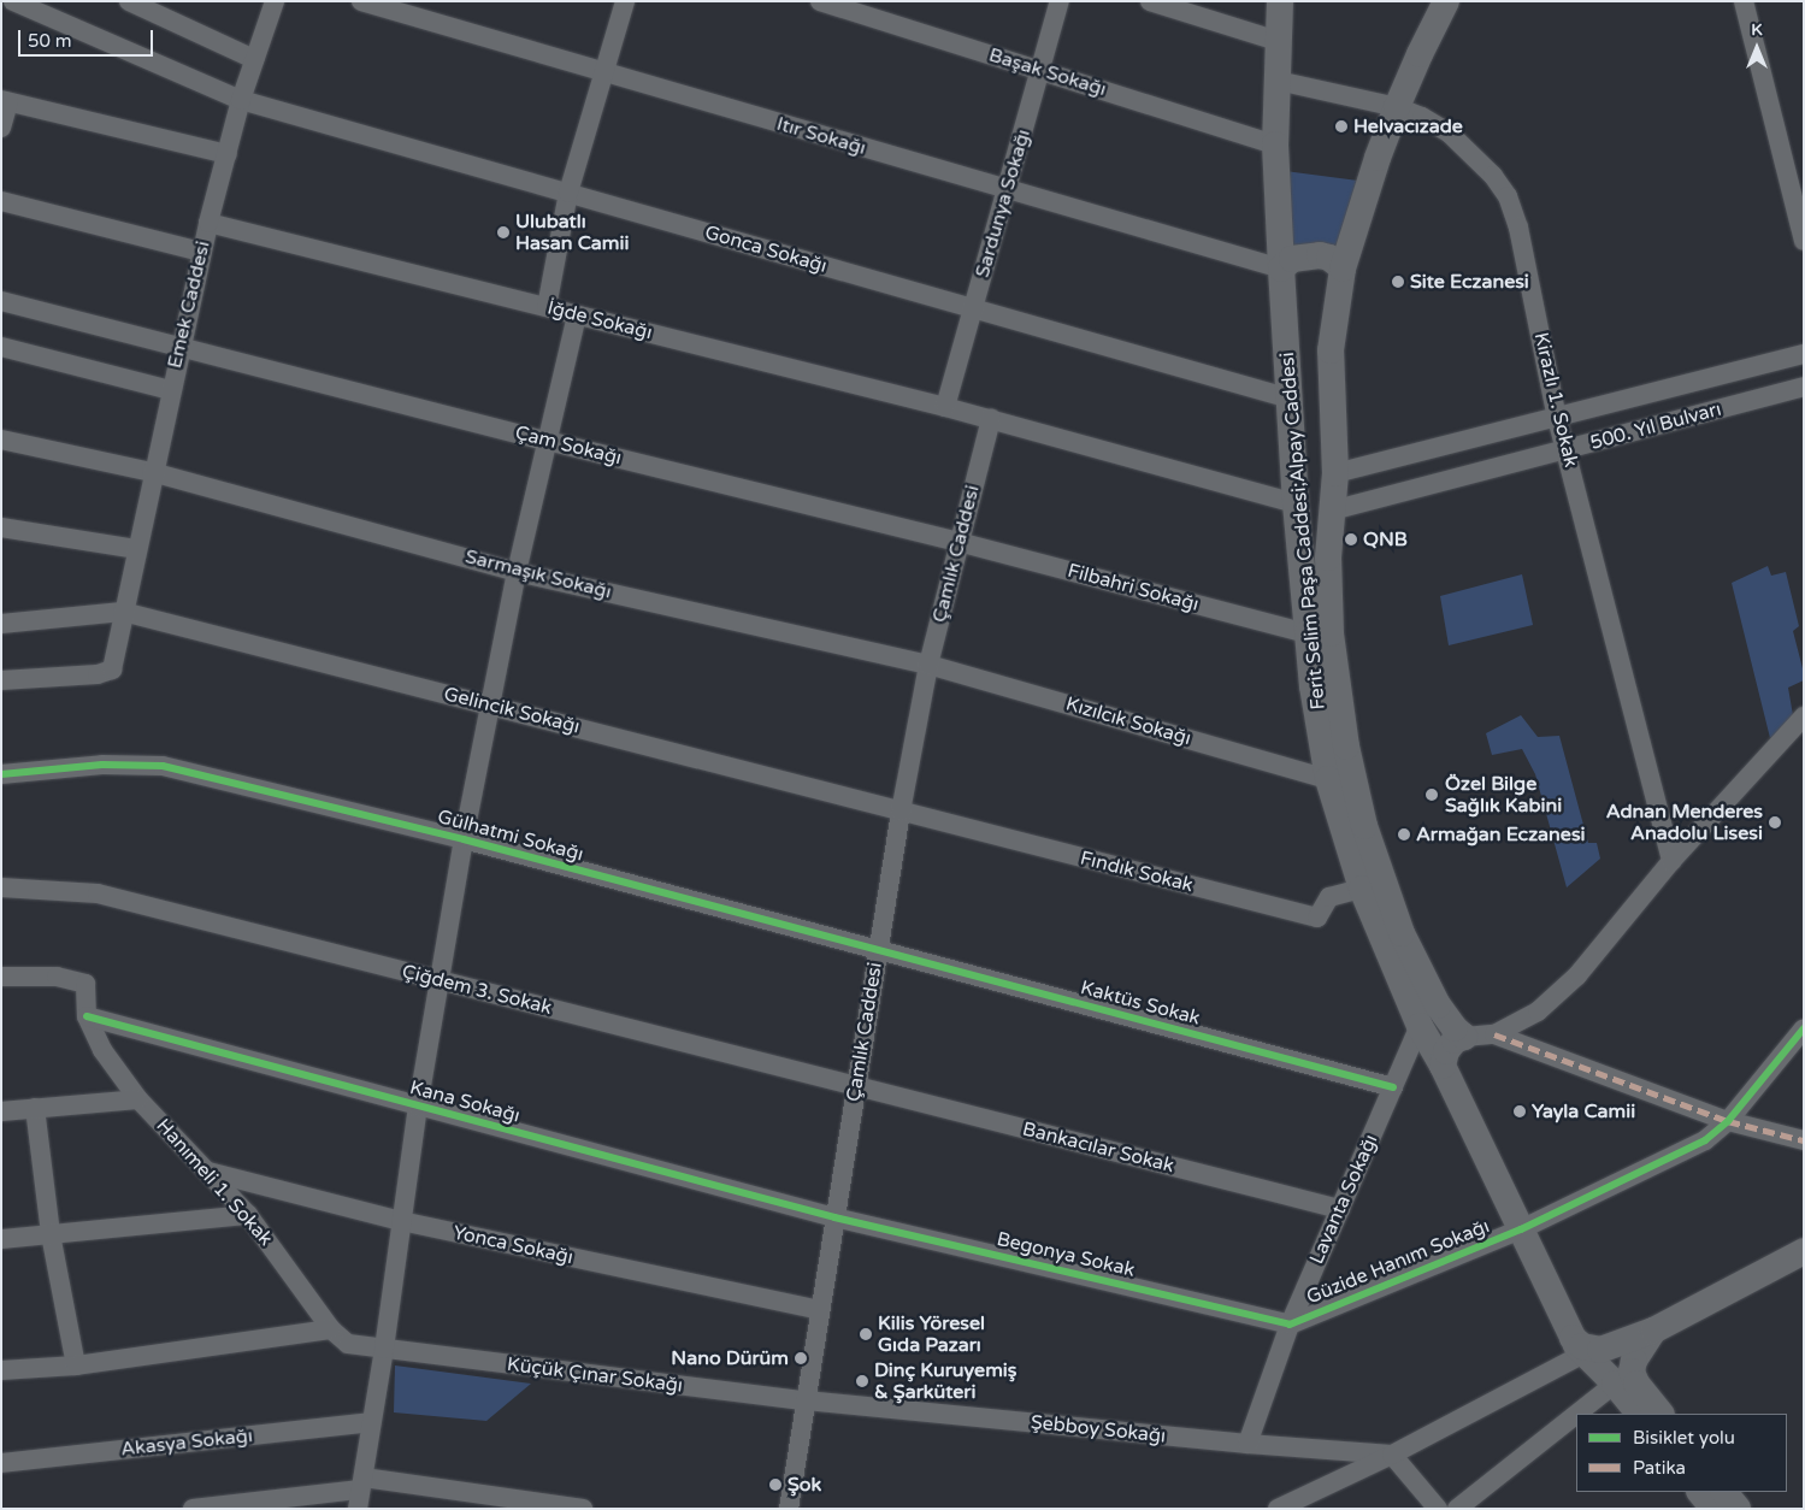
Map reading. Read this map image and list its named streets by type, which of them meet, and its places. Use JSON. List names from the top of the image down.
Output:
{
  "streets": {
    "main road": ["Ferit Selim Paşa Caddesi;Alpay Caddesi"],
    "street": [
      "Başak Sokağı",
      "Itır Sokağı",
      "Sardunya Sokağı",
      "Gonca Sokağı",
      "Emek Caddesi",
      "İğde Sokağı",
      "Kirazlı 1. Sokak",
      "500. Yıl Bulvarı",
      "Çam Sokağı",
      "Çamlık Caddesi",
      "Sarmaşık Sokağı",
      "Filbahri Sokağı",
      "Gelincik Sokağı",
      "Kızılcık Sokağı",
      "Gülhatmi Sokağı",
      "Fındık Sokak",
      "Çiğdem 3. Sokak",
      "Kaktüs Sokak",
      "Kana Sokağı",
      "Bankacılar Sokak",
      "Hanımeli 1. Sokak",
      "Lavanta Sokağı",
      "Yonca Sokağı",
      "Begonya Sokak",
      "Güzide Hanım Sokağı",
      "Küçük Çınar Sokağı",
      "Şebboy Sokağı",
      "Akasya Sokağı"
    ]
  },
  "crossings": [
    ["Başak Sokağı", "Sardunya Sokağı"],
    ["Başak Sokağı", "Ferit Selim Paşa Caddesi;Alpay Caddesi"],
    ["Itır Sokağı", "Sardunya Sokağı"],
    ["Itır Sokağı", "Ferit Selim Paşa Caddesi;Alpay Caddesi"],
    ["Sardunya Sokağı", "Gonca Sokağı"],
    ["Sardunya Sokağı", "İğde Sokağı"],
    ["Gonca Sokağı", "Emek Caddesi"],
    ["Gonca Sokağı", "Ferit Selim Paşa Caddesi;Alpay Caddesi"],
    ["Emek Caddesi", "İğde Sokağı"],
    ["Emek Caddesi", "Çam Sokağı"],
    ["Emek Caddesi", "Sarmaşık Sokağı"],
    ["Emek Caddesi", "Gelincik Sokağı"],
    ["İğde Sokağı", "Ferit Selim Paşa Caddesi;Alpay Caddesi"],
    ["İğde Sokağı", "Çamlık Caddesi"],
    ["Kirazlı 1. Sokak", "500. Yıl Bulvarı"],
    ["Kirazlı 1. Sokak", "Ferit Selim Paşa Caddesi;Alpay Caddesi"],
    ["Çam Sokağı", "Çamlık Caddesi"],
    ["Çam Sokağı", "Filbahri Sokağı"],
    ["Ferit Selim Paşa Caddesi;Alpay Caddesi", "Filbahri Sokağı"],
    ["Ferit Selim Paşa Caddesi;Alpay Caddesi", "Kızılcık Sokağı"],
    ["Ferit Selim Paşa Caddesi;Alpay Caddesi", "Fındık Sokak"],
    ["Ferit Selim Paşa Caddesi;Alpay Caddesi", "Lavanta Sokağı"],
    ["Ferit Selim Paşa Caddesi;Alpay Caddesi", "Güzide Hanım Sokağı"],
    ["Çamlık Caddesi", "Sarmaşık Sokağı"],
    ["Çamlık Caddesi", "Filbahri Sokağı"],
    ["Çamlık Caddesi", "Gelincik Sokağı"],
    ["Çamlık Caddesi", "Kızılcık Sokağı"],
    ["Çamlık Caddesi", "Gülhatmi Sokağı"],
    ["Çamlık Caddesi", "Fındık Sokak"],
    ["Çamlık Caddesi", "Çiğdem 3. Sokak"],
    ["Çamlık Caddesi", "Kaktüs Sokak"],
    ["Çamlık Caddesi", "Kana Sokağı"],
    ["Çamlık Caddesi", "Bankacılar Sokak"],
    ["Çamlık Caddesi", "Yonca Sokağı"],
    ["Çamlık Caddesi", "Begonya Sokak"],
    ["Çamlık Caddesi", "Küçük Çınar Sokağı"],
    ["Çamlık Caddesi", "Şebboy Sokağı"],
    ["Sarmaşık Sokağı", "Kızılcık Sokağı"],
    ["Gelincik Sokağı", "Fındık Sokak"],
    ["Gülhatmi Sokağı", "Kaktüs Sokak"],
    ["Çiğdem 3. Sokak", "Bankacılar Sokak"],
    ["Kaktüs Sokak", "Lavanta Sokağı"],
    ["Kana Sokağı", "Hanımeli 1. Sokak"],
    ["Kana Sokağı", "Begonya Sokak"],
    ["Bankacılar Sokak", "Lavanta Sokağı"],
    ["Hanımeli 1. Sokak", "Yonca Sokağı"],
    ["Hanımeli 1. Sokak", "Küçük Çınar Sokağı"],
    ["Lavanta Sokağı", "Begonya Sokak"],
    ["Lavanta Sokağı", "Güzide Hanım Sokağı"],
    ["Lavanta Sokağı", "Şebboy Sokağı"],
    ["Begonya Sokak", "Güzide Hanım Sokağı"],
    ["Küçük Çınar Sokağı", "Şebboy Sokağı"]
  ],
  "places": [
    "Helvacızade",
    "Ulubatlı Hasan Camii",
    "Site Eczanesi",
    "QNB",
    "Özel Bilge Sağlık Kabini",
    "Adnan Menderes Anadolu Lisesi",
    "Armağan Eczanesi",
    "Yayla Camii",
    "Kilis Yöresel Gıda Pazarı",
    "Nano Dürüm",
    "Dinç Kuruyemiş & Şarküteri",
    "Şok"
  ],
  "legend": ["Bisiklet yolu", "Patika"],
  "scale_bar": "50 m",
  "north": "top"
}
